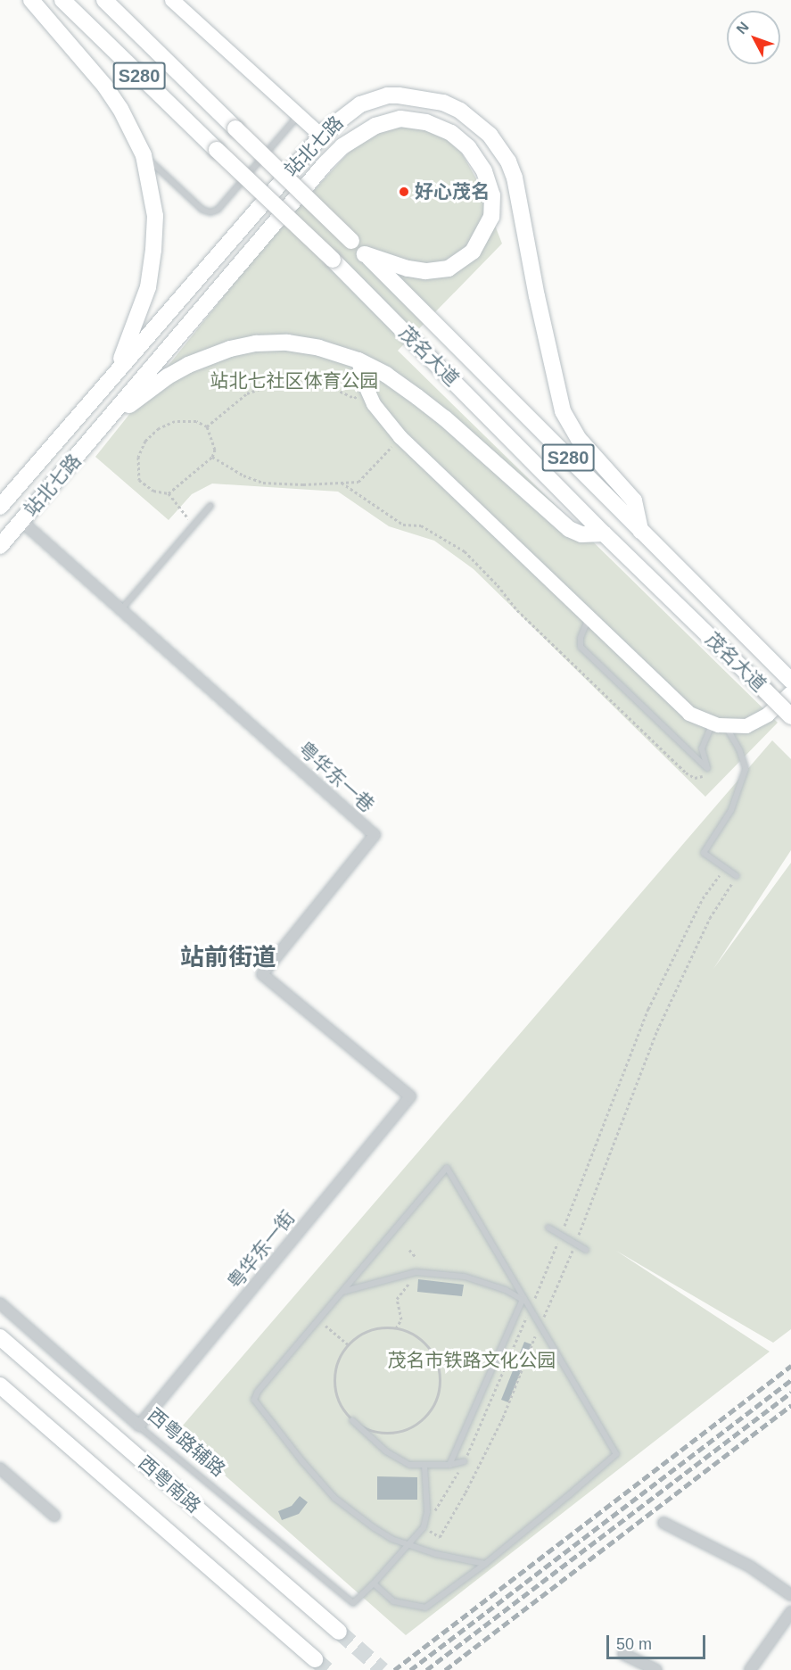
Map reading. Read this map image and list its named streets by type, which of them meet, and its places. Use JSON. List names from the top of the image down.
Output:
{
  "streets": {
    "main road": [
      "S280",
      "站北七路",
      "茂名大道",
      "西粤南路"
    ],
    "street": ["粤华东一巷", "粤华东一街", "西粤路辅路"]
  },
  "crossings": [
    ["站北七路", "茂名大道"],
    ["站北七路", "粤华东一巷"],
    ["粤华东一巷", "粤华东一街"],
    ["粤华东一街", "西粤路辅路"]
  ],
  "districts": ["站前街道"],
  "parks": ["站北七社区体育公园", "茂名市铁路文化公园"],
  "places": ["好心茂名"],
  "scale_bar": "50 m",
  "north": "top left"
}
